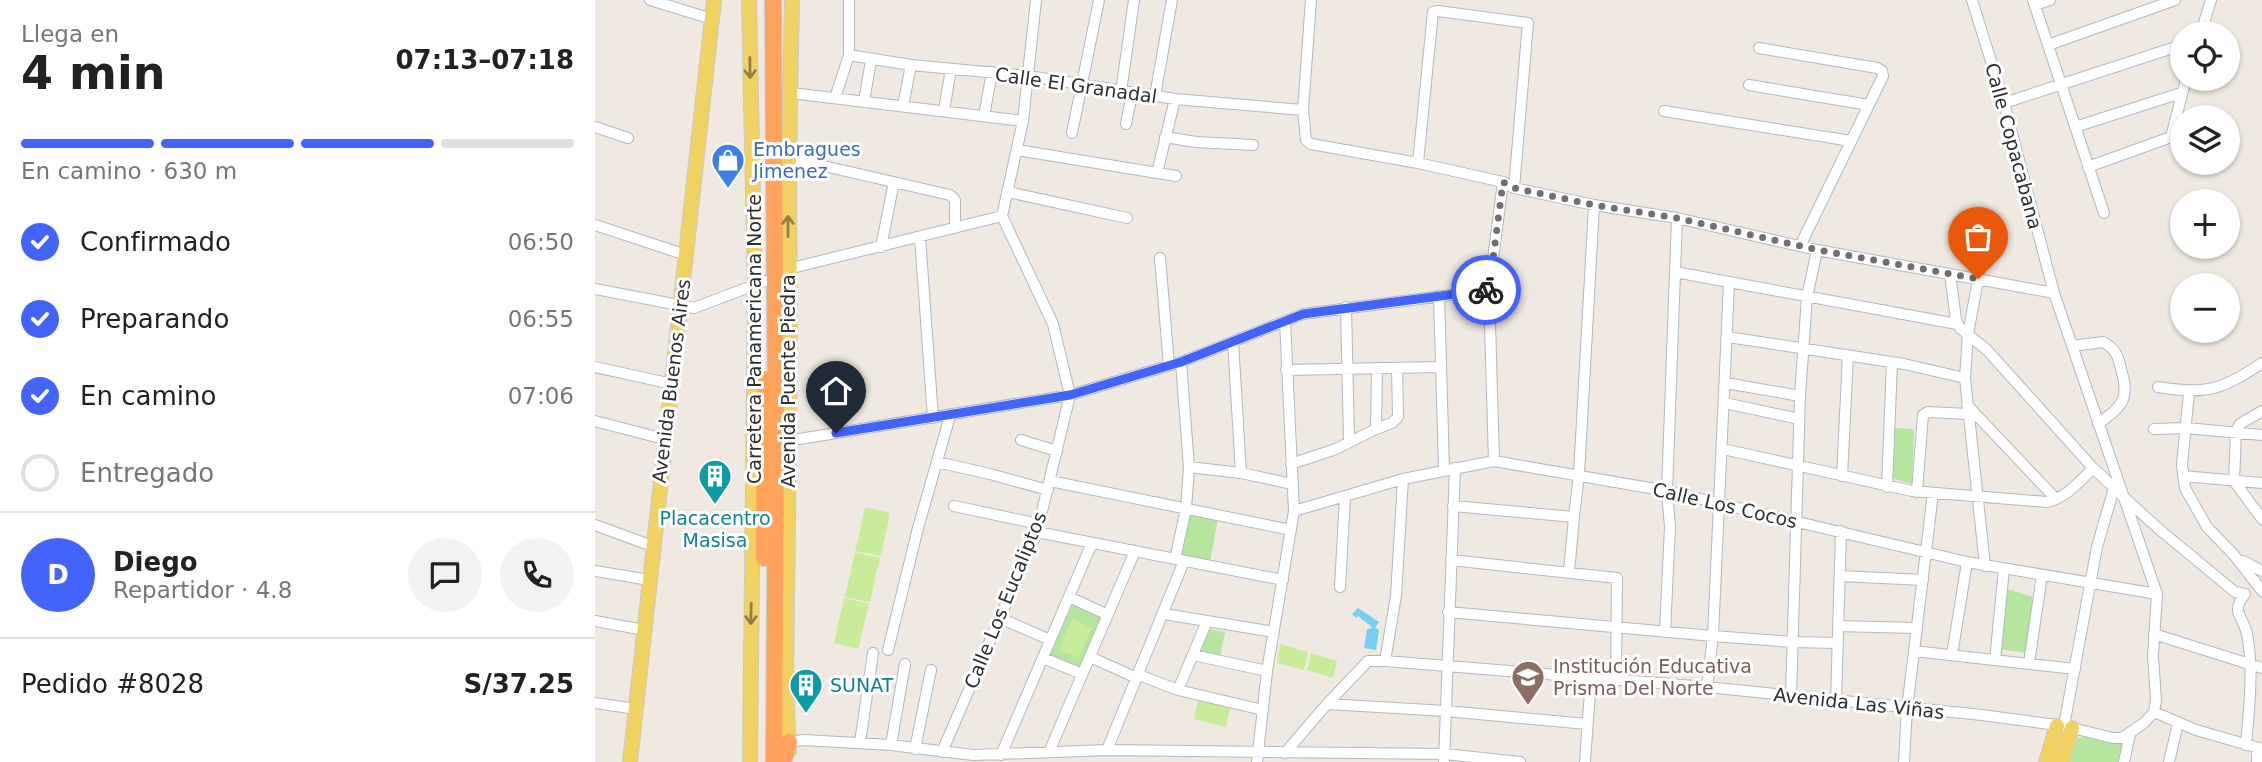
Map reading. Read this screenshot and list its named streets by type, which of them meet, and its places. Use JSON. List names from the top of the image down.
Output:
{
  "streets": {
    "highway": ["Carretera Panamericana Norte"],
    "main road": ["Avenida Buenos Aires", "Avenida Puente Piedra"],
    "street": [
      "Calle El Granadal",
      "Calle Copacabana",
      "Calle Los Cocos",
      "Calle Los Eucaliptos",
      "Avenida Las Viñas"
    ]
  },
  "crossings": [
    ["Calle Copacabana", "Calle Los Cocos"],
    ["Carretera Panamericana Norte", "Avenida Puente Piedra"]
  ],
  "places": {
    "shop": ["Embragues Jimenez"],
    "building": ["Placacentro Masisa", "SUNAT"],
    "school or university": ["Institución Educativa Prisma Del Norte"]
  },
  "page": {
    "heading": ["4 min", "Llega en", "07:13–07:18"],
    "panel": [
      "Diego",
      "Repartidor · 4.8",
      "Pedido #8028",
      "S/37.25"
    ],
    "map_buttons": ["+", "−"],
    "bar": "En camino · 630 m",
    "list": [
      ["Confirmado", "06:50"],
      ["Preparando", "06:55"],
      ["En camino", "07:06"],
      "Entregado"
    ],
    "round": "D"
  }
}
